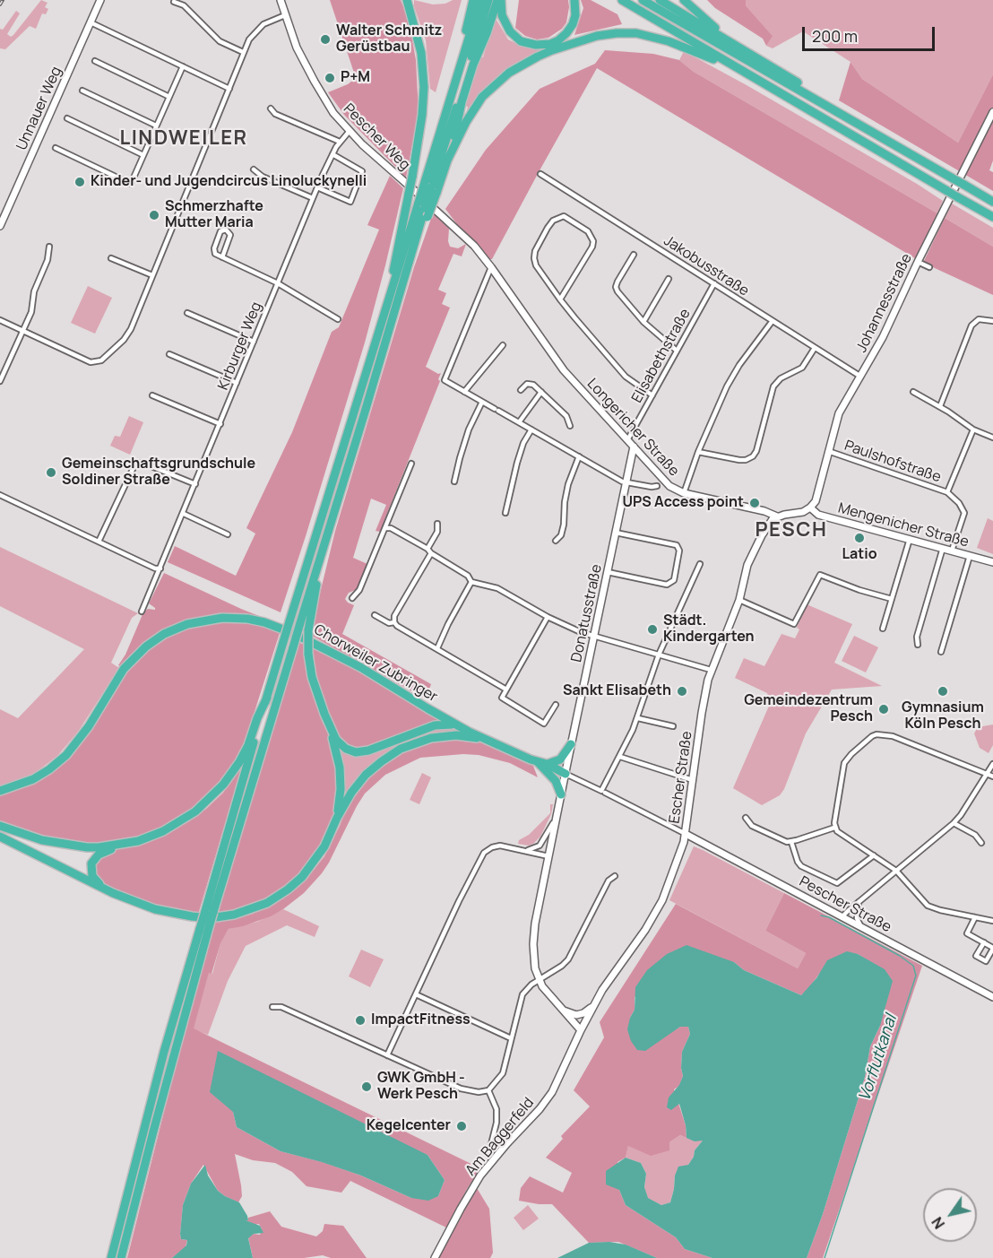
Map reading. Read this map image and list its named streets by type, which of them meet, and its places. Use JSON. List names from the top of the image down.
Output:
{
  "streets": {
    "highway": ["Chorweiler Zubringer"],
    "street": [
      "Unnauer Weg",
      "Pescher Weg",
      "Jakobusstraße",
      "Johannesstraße",
      "Kirburger Weg",
      "Elisabethstraße",
      "Longericher Straße",
      "Paulshofstraße",
      "Mengenicher Straße",
      "Donatusstraße",
      "Escher Straße",
      "Pescher Straße",
      "Am Baggerfeld"
    ]
  },
  "crossings": [
    ["Pescher Weg", "Kirburger Weg"],
    ["Pescher Weg", "Longericher Straße"],
    ["Jakobusstraße", "Johannesstraße"],
    ["Jakobusstraße", "Elisabethstraße"],
    ["Johannesstraße", "Longericher Straße"],
    ["Johannesstraße", "Paulshofstraße"],
    ["Johannesstraße", "Mengenicher Straße"],
    ["Elisabethstraße", "Longericher Straße"],
    ["Longericher Straße", "Mengenicher Straße"],
    ["Longericher Straße", "Donatusstraße"],
    ["Longericher Straße", "Escher Straße"],
    ["Paulshofstraße", "Mengenicher Straße"],
    ["Donatusstraße", "Chorweiler Zubringer"],
    ["Donatusstraße", "Escher Straße"],
    ["Donatusstraße", "Am Baggerfeld"],
    ["Escher Straße", "Pescher Straße"],
    ["Escher Straße", "Am Baggerfeld"]
  ],
  "districts": ["LINDWEILER", "PESCH"],
  "water": ["Vorflutkanal"],
  "places": [
    "Walter Schmitz Gerüstbau",
    "P+M",
    "Kinder- und Jugendcircus Linoluckynelli",
    "Schmerzhafte Mutter Maria",
    "Gemeinschaftsgrundschule Soldiner Straße",
    "UPS Access point",
    "Latio",
    "Städt. Kindergarten",
    "Sankt Elisabeth",
    "Gymnasium Köln Pesch",
    "Gemeindezentrum Pesch",
    "ImpactFitness",
    "GWK GmbH - Werk Pesch",
    "Kegelcenter"
  ],
  "scale_bar": "200 m",
  "north": "bottom left"
}
